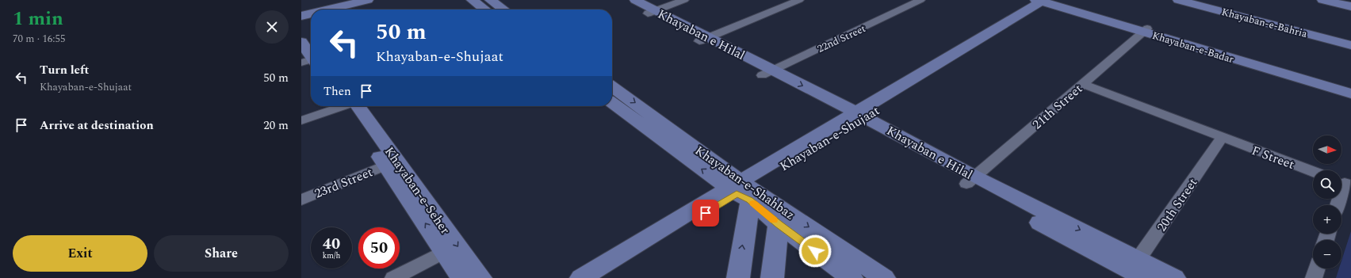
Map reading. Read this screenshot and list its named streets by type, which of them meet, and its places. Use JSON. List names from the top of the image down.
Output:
{
  "streets": {
    "main road": [
      "Khayaban-e-Bahria",
      "Khayaban e Hilal",
      "Khayaban-e-Badar",
      "Khayaban-e-Shujaat",
      "Khayaban-e-Shahbaz",
      "Khayaban-e-Seher"
    ],
    "street": [
      "22nd Street",
      "21th Street",
      "F Street",
      "23rd Street",
      "20th Street"
    ]
  },
  "crossings": [
    ["Khayaban e Hilal", "22nd Street"],
    ["Khayaban e Hilal", "21th Street"],
    ["Khayaban e Hilal", "Khayaban-e-Shujaat"],
    ["Khayaban e Hilal", "20th Street"],
    ["Khayaban-e-Badar", "21th Street"],
    ["Khayaban-e-Badar", "Khayaban-e-Shujaat"],
    ["21th Street", "F Street"],
    ["Khayaban-e-Shujaat", "Khayaban-e-Shahbaz"],
    ["F Street", "20th Street"],
    ["23rd Street", "Khayaban-e-Seher"]
  ],
  "north": "right",
  "page": {
    "heading": ["1 min", "70 m · 16:55"],
    "turn": ["50 m", "Khayaban-e-Shujaat"],
    "list": [
      {
        "name": "Turn left",
        "note": "Khayaban-e-Shujaat",
        "value": "50 m"
      },
      {
        "name": "Arrive at destination",
        "value": "20 m"
      }
    ],
    "then": "Then",
    "map_buttons": ["+", "−"],
    "speed": "40 km/h",
    "limit": "50",
    "buttons": ["Exit", "Share"]
  }
}
